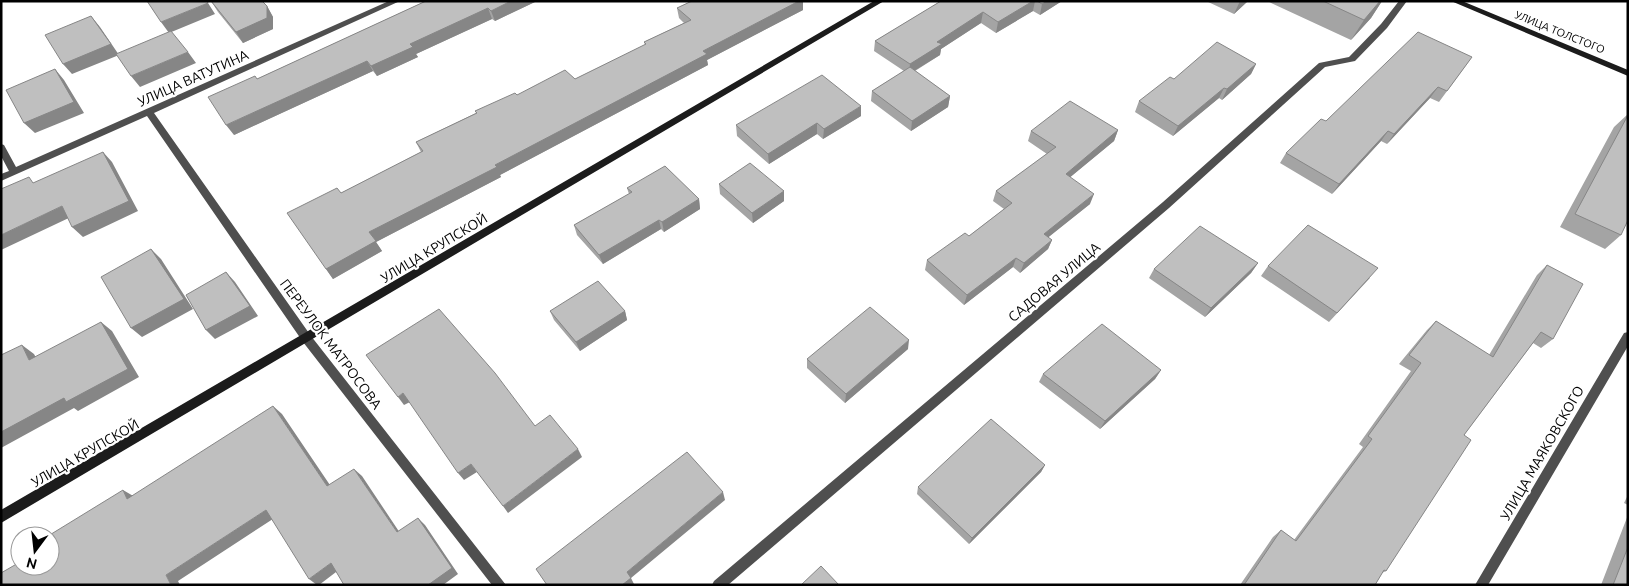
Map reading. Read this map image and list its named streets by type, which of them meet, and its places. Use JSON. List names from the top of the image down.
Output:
{
  "streets": {
    "main road": ["УЛИЦА ТОЛСТОГО", "УЛИЦА КРУПСКОЙ"],
    "street": [
      "УЛИЦА ВАТУТИНА",
      "САДОВАЯ УЛИЦА",
      "ПЕРЕУЛОК МАТРОСОВА",
      "УЛИЦА МАЯКОВСКОГО"
    ]
  },
  "crossings": [
    ["УЛИЦА ВАТУТИНА", "ПЕРЕУЛОК МАТРОСОВА"],
    ["УЛИЦА КРУПСКОЙ", "ПЕРЕУЛОК МАТРОСОВА"]
  ],
  "north": "bottom"
}
